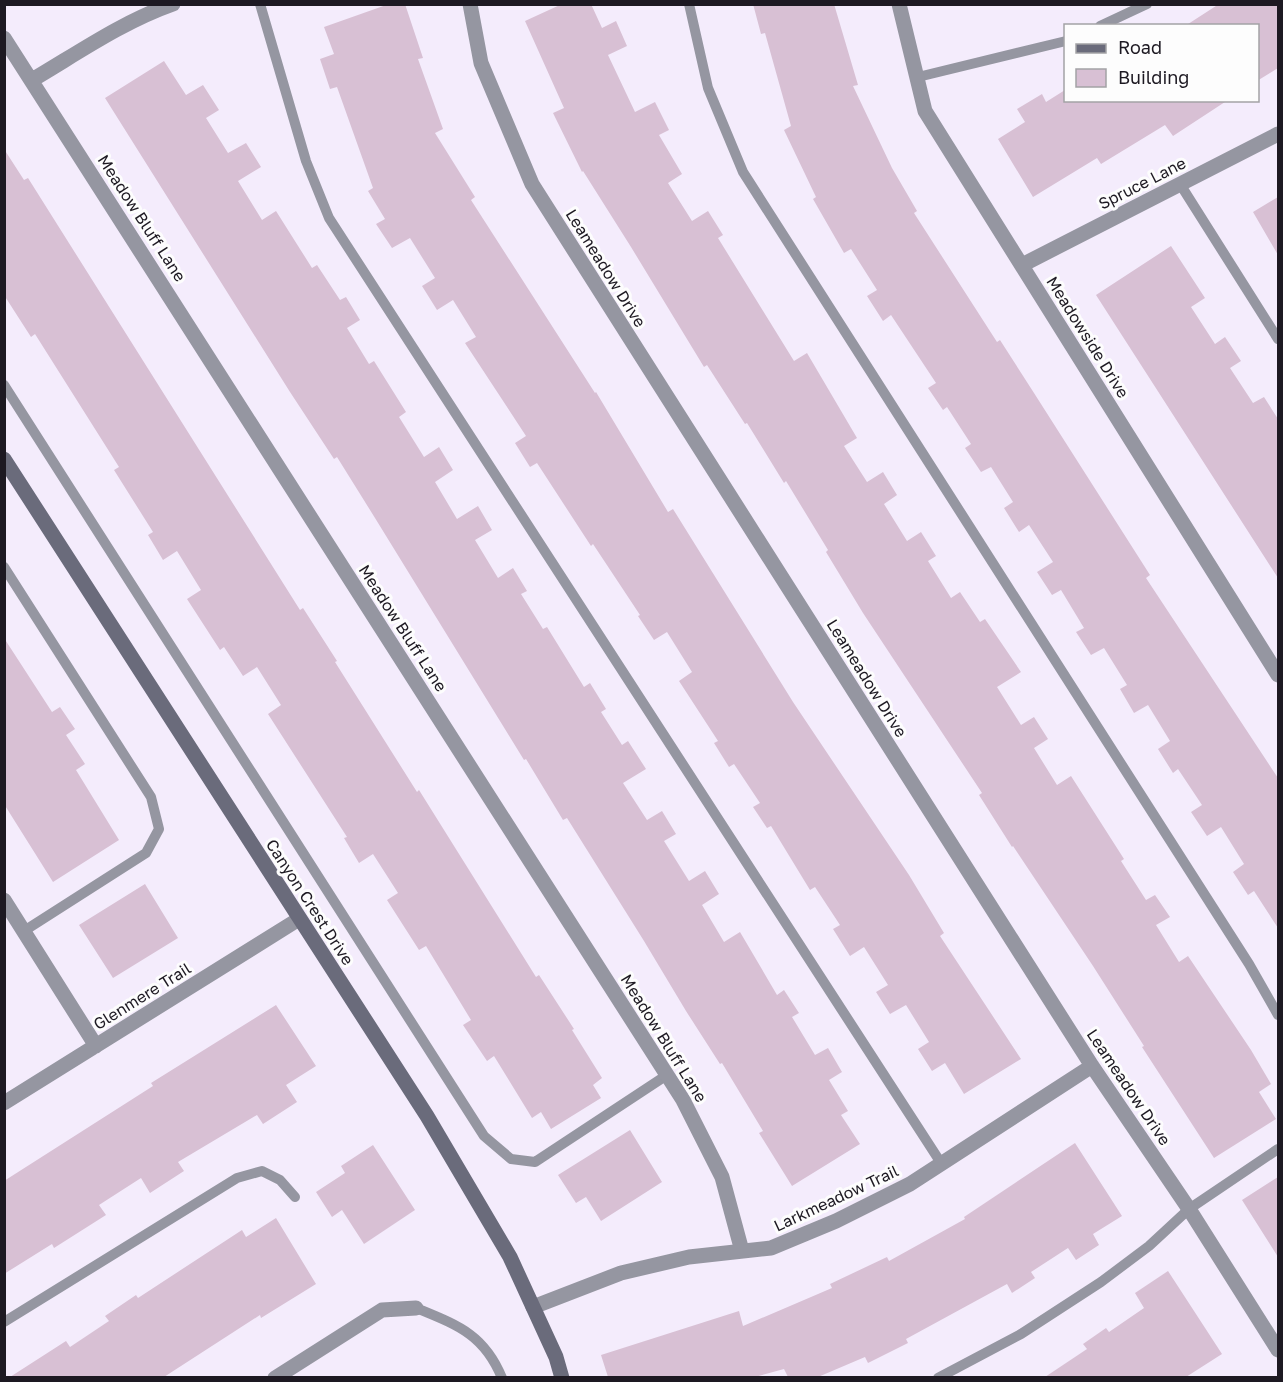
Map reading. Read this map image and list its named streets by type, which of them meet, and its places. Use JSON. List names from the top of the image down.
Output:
{
  "streets": {
    "street": [
      "Spruce Lane",
      "Meadow Bluff Lane",
      "Leameadow Drive",
      "Meadowside Drive",
      "Canyon Crest Drive",
      "Glenmere Trail",
      "Larkmeadow Trail"
    ]
  },
  "crossings": [
    ["Spruce Lane", "Meadowside Drive"],
    ["Meadow Bluff Lane", "Larkmeadow Trail"],
    ["Leameadow Drive", "Larkmeadow Trail"],
    ["Canyon Crest Drive", "Glenmere Trail"],
    ["Canyon Crest Drive", "Larkmeadow Trail"]
  ],
  "legend": ["Road", "Building"]
}
